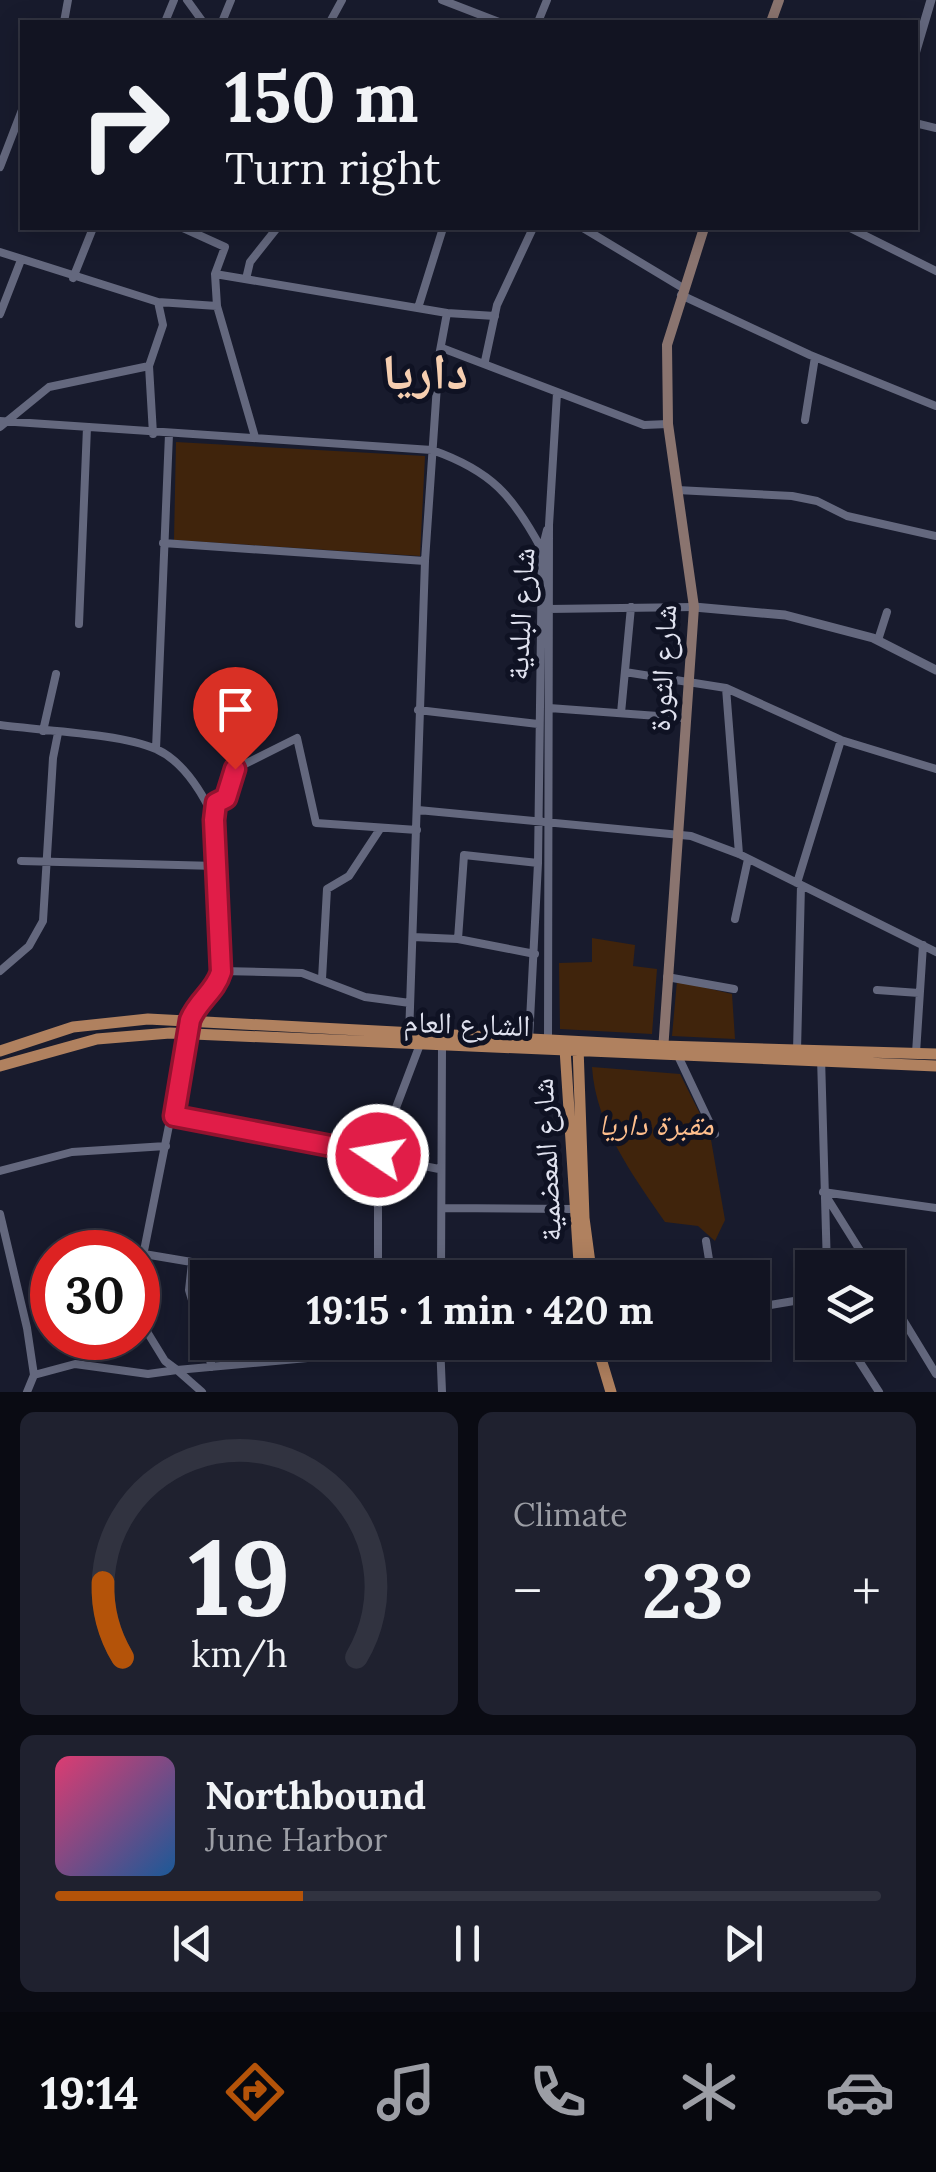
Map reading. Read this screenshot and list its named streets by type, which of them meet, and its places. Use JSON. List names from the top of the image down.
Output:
{
  "streets": {
    "main road": ["شارع الثورة", "الشارع العام", "شارع المعضمية"],
    "street": ["شارع البلدية"]
  },
  "crossings": [
    ["شارع البلدية", "الشارع العام"],
    ["شارع الثورة", "الشارع العام"],
    ["الشارع العام", "شارع المعضمية"]
  ],
  "districts": ["داريا"],
  "parks": ["مقبرة داريا"],
  "page": {
    "turn": ["150 m", "Turn right"],
    "limit": "30",
    "trip": "19:15 · 1 min · 420 m",
    "tile": "Climate",
    "heat": ["−", "23°", "+"],
    "song": ["Northbound", "June Harbor"],
    "tabs": "19:14",
    "gauge": ["19", "km/h"]
  }
}
